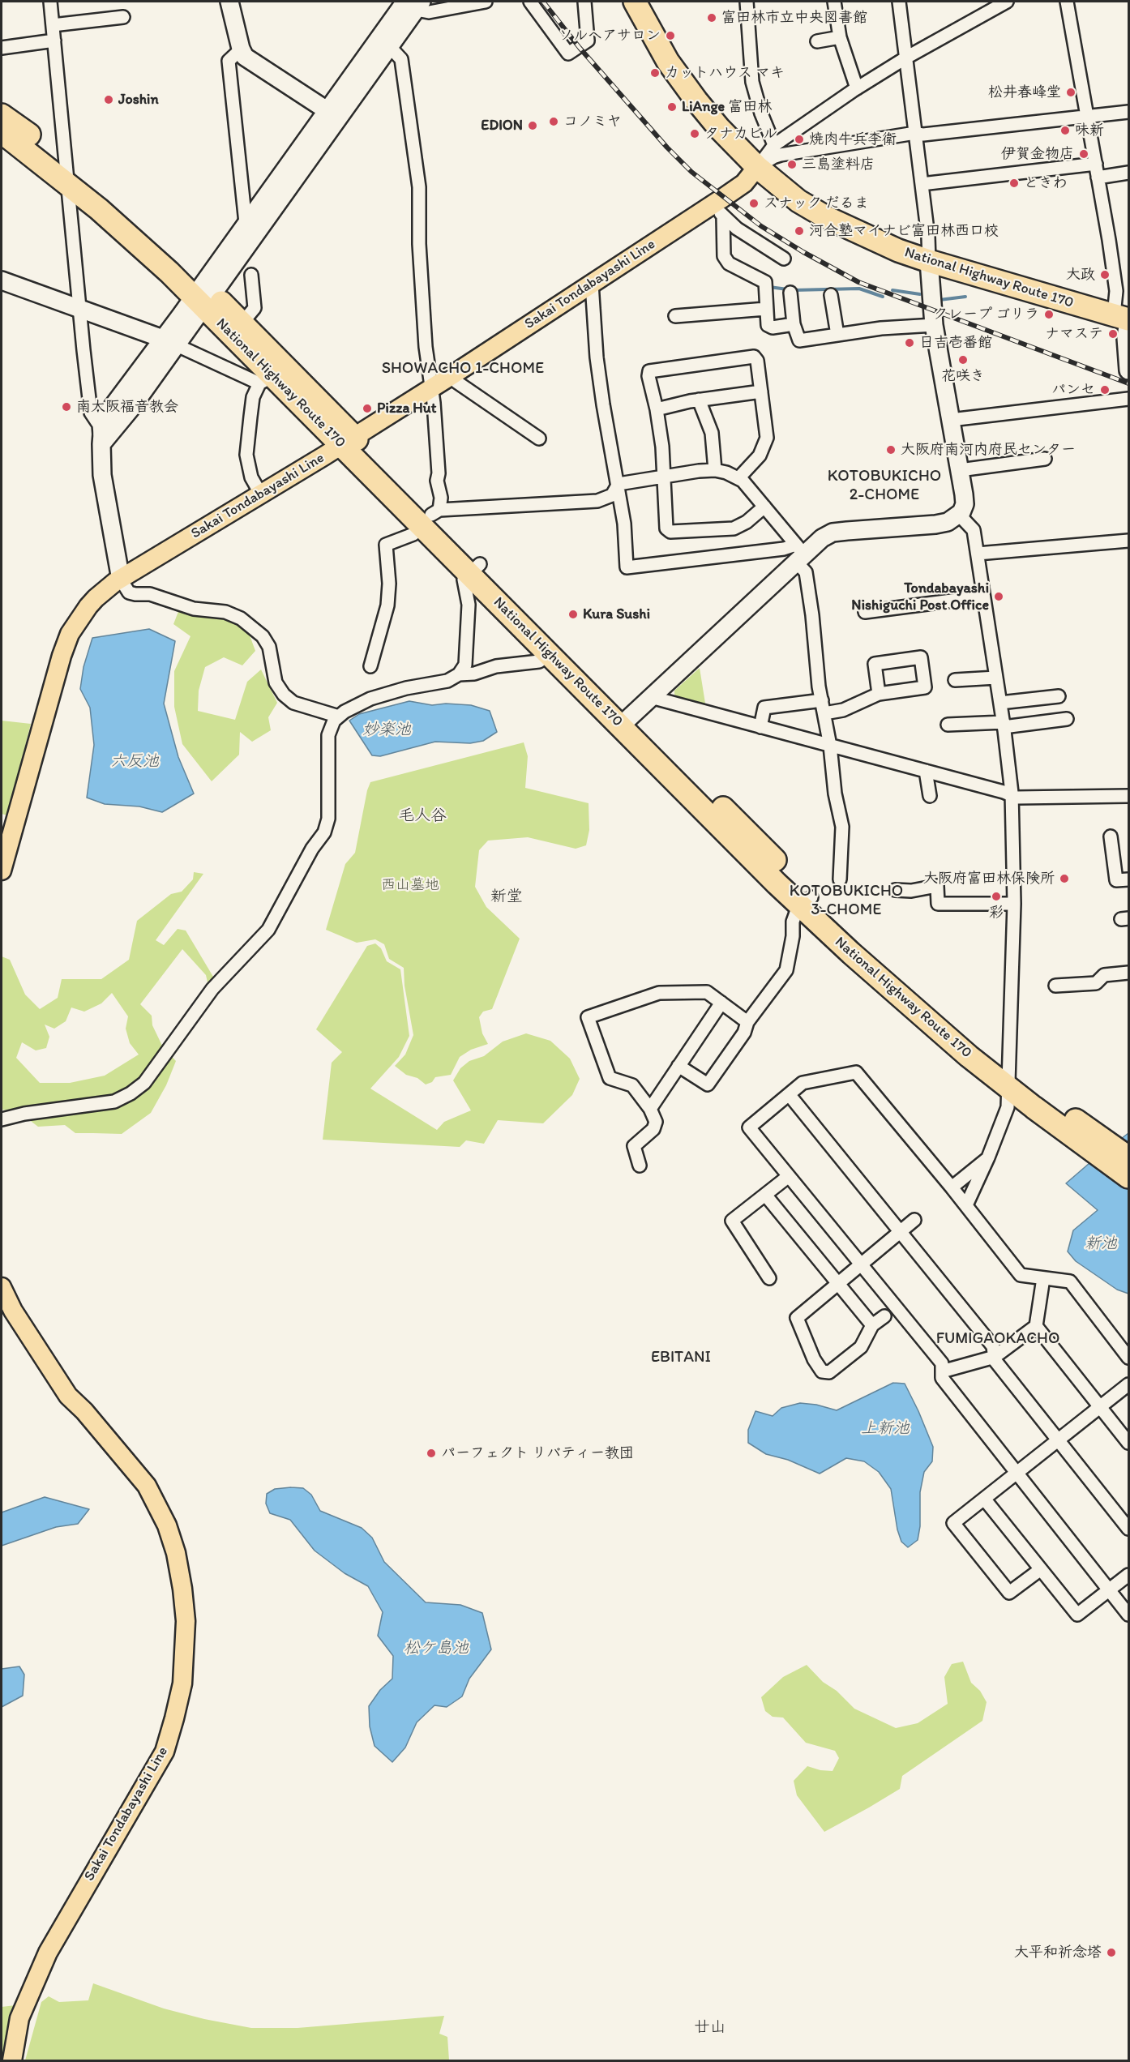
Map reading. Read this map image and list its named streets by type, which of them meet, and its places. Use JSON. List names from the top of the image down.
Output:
{
  "streets": {
    "highway": ["National Highway Route 170"],
    "main road": ["Sakai Tondabayashi Line"]
  },
  "crossings": [
    ["National Highway Route 170", "Sakai Tondabayashi Line"]
  ],
  "districts": [
    "SHOWACHO 1-CHOME",
    "KOTOBUKICHO 2-CHOME",
    "毛人谷",
    "KOTOBUKICHO 3-CHOME",
    "新堂",
    "FUMIGAOKACHO",
    "EBITANI",
    "廿山"
  ],
  "water": [
    "妙楽池",
    "六反池",
    "新池",
    "上新池",
    "松ケ島池"
  ],
  "parks": ["西山墓地"],
  "places": [
    "富田林市立中央図書館",
    "ソルヘアサロン",
    "カットハウス マキ",
    "松井春峰堂",
    "Joshin",
    "LiAnge 富田林",
    "コノミヤ",
    "EDION",
    "味新",
    "タナカビル",
    "焼肉牛兵李衛",
    "伊賀金物店",
    "三島塗料店",
    "ときわ",
    "スナック だるま",
    "河合塾マイナビ富田林西口校",
    "大政",
    "クレープ ゴリラ",
    "ナマステ",
    "日吉壱番館",
    "花咲き",
    "パンセ",
    "南大阪福音教会",
    "Pizza Hut",
    "大阪府南河内府民センター",
    "Tondabayashi Nishiguchi Post Office",
    "Kura Sushi",
    "大阪府富田林保険所",
    "彩",
    "パーフェクト リバティー教団",
    "大平和祈念塔"
  ]
}
